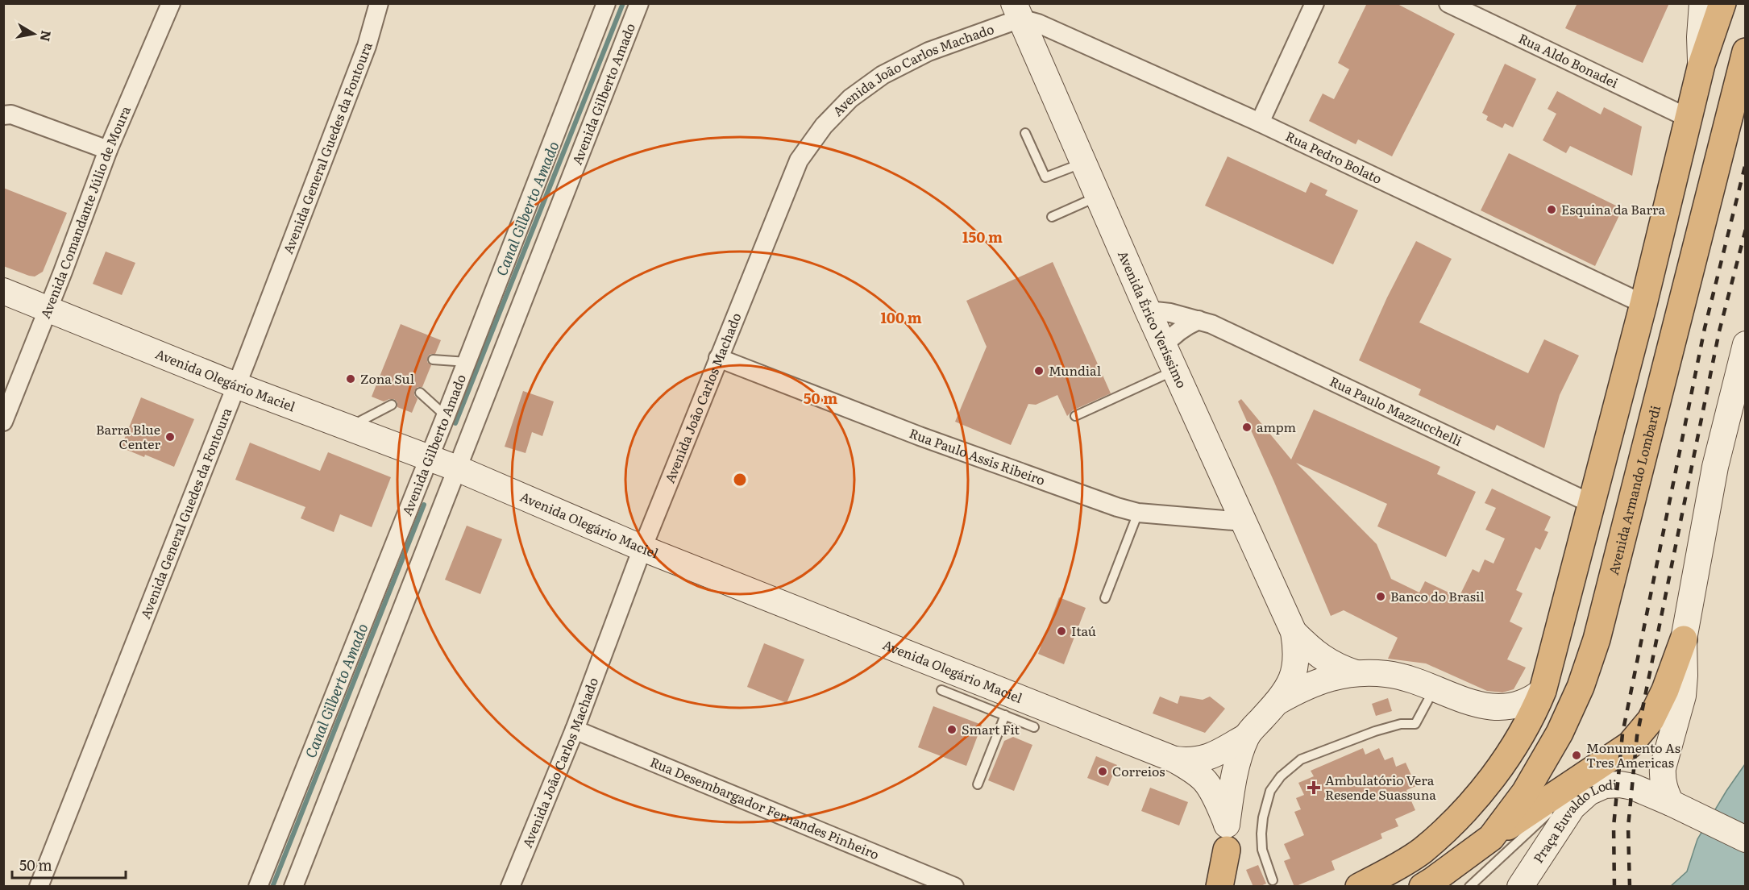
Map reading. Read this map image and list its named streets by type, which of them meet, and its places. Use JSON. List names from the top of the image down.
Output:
{
  "streets": {
    "highway": ["Avenida Armando Lombardi"],
    "main road": ["Avenida Érico Veríssimo", "Avenida Olegário Maciel", "Praça Euvaldo Lodi"],
    "street": [
      "Rua Aldo Bonadei",
      "Avenida João Carlos Machado",
      "Avenida Gilberto Amado",
      "Avenida General Guedes da Fontoura",
      "Rua Pedro Bolato",
      "Avenida Comandante Júlio de Moura",
      "Rua Paulo Mazzucchelli",
      "Rua Paulo Assis Ribeiro",
      "Rua Desembargador Fernandes Pinheiro"
    ]
  },
  "crossings": [
    ["Avenida João Carlos Machado", "Rua Pedro Bolato"],
    ["Avenida João Carlos Machado", "Avenida Érico Veríssimo"],
    ["Avenida João Carlos Machado", "Avenida Olegário Maciel"],
    ["Avenida João Carlos Machado", "Rua Paulo Assis Ribeiro"],
    ["Avenida João Carlos Machado", "Rua Desembargador Fernandes Pinheiro"],
    ["Avenida Gilberto Amado", "Avenida Olegário Maciel"],
    ["Avenida General Guedes da Fontoura", "Avenida Olegário Maciel"],
    ["Rua Pedro Bolato", "Avenida Érico Veríssimo"],
    ["Avenida Comandante Júlio de Moura", "Avenida Olegário Maciel"],
    ["Avenida Érico Veríssimo", "Rua Paulo Mazzucchelli"],
    ["Avenida Érico Veríssimo", "Rua Paulo Assis Ribeiro"]
  ],
  "water": ["Canal Gilberto Amado"],
  "places": {
    "other": [
      "Esquina da Barra",
      "Mundial",
      "Zona Sul",
      "ampm",
      "Barra Blue Center",
      "Banco do Brasil",
      "Itaú",
      "Smart Fit",
      "Monumento As Tres Americas",
      "Correios"
    ],
    "health": ["Ambulatório Vera Resende Suassuna"]
  },
  "scale_bar": "50 m",
  "north": "right",
  "rings": ["150 m", "100 m", "50 m"]
}
